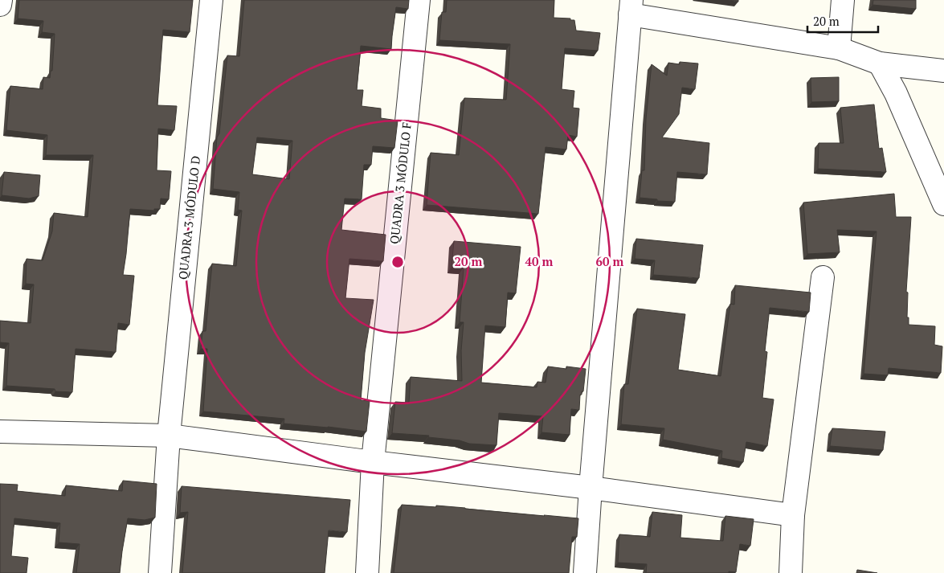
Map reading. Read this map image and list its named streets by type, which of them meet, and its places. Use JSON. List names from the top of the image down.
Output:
{
  "streets": {
    "street": ["QUADRA 3 MÓDULO F", "QUADRA 3 MÓDULO D"]
  },
  "scale_bar": "20 m",
  "rings": ["20 m", "40 m", "60 m"]
}
